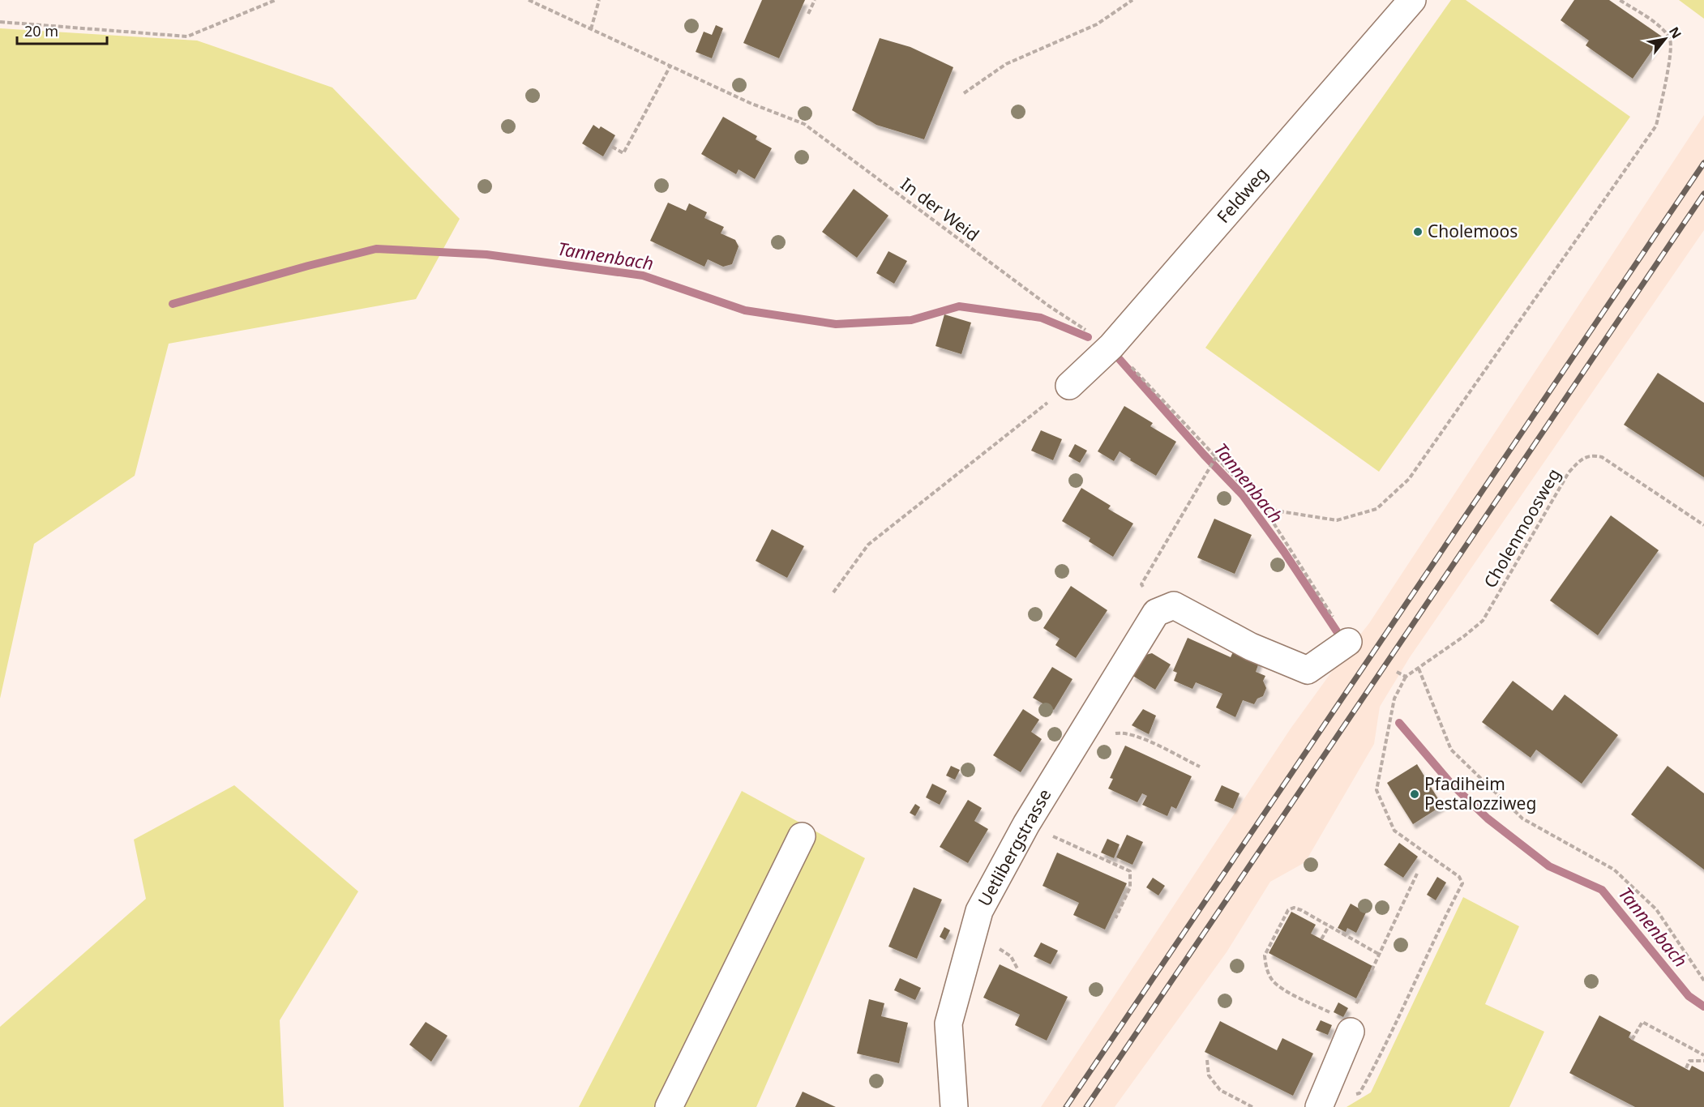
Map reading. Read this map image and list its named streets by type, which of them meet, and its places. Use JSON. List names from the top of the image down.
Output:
{
  "streets": {
    "street": ["Feldweg", "Uetlibergstrasse"],
    "path": ["In der Weid", "Cholenmoosweg"]
  },
  "crossings": [
    ["Feldweg", "In der Weid"]
  ],
  "water": ["Tannenbach"],
  "places": ["Cholemoos", "Pfadiheim Pestalozziweg"],
  "scale_bar": "20 m",
  "north": "top right"
}
